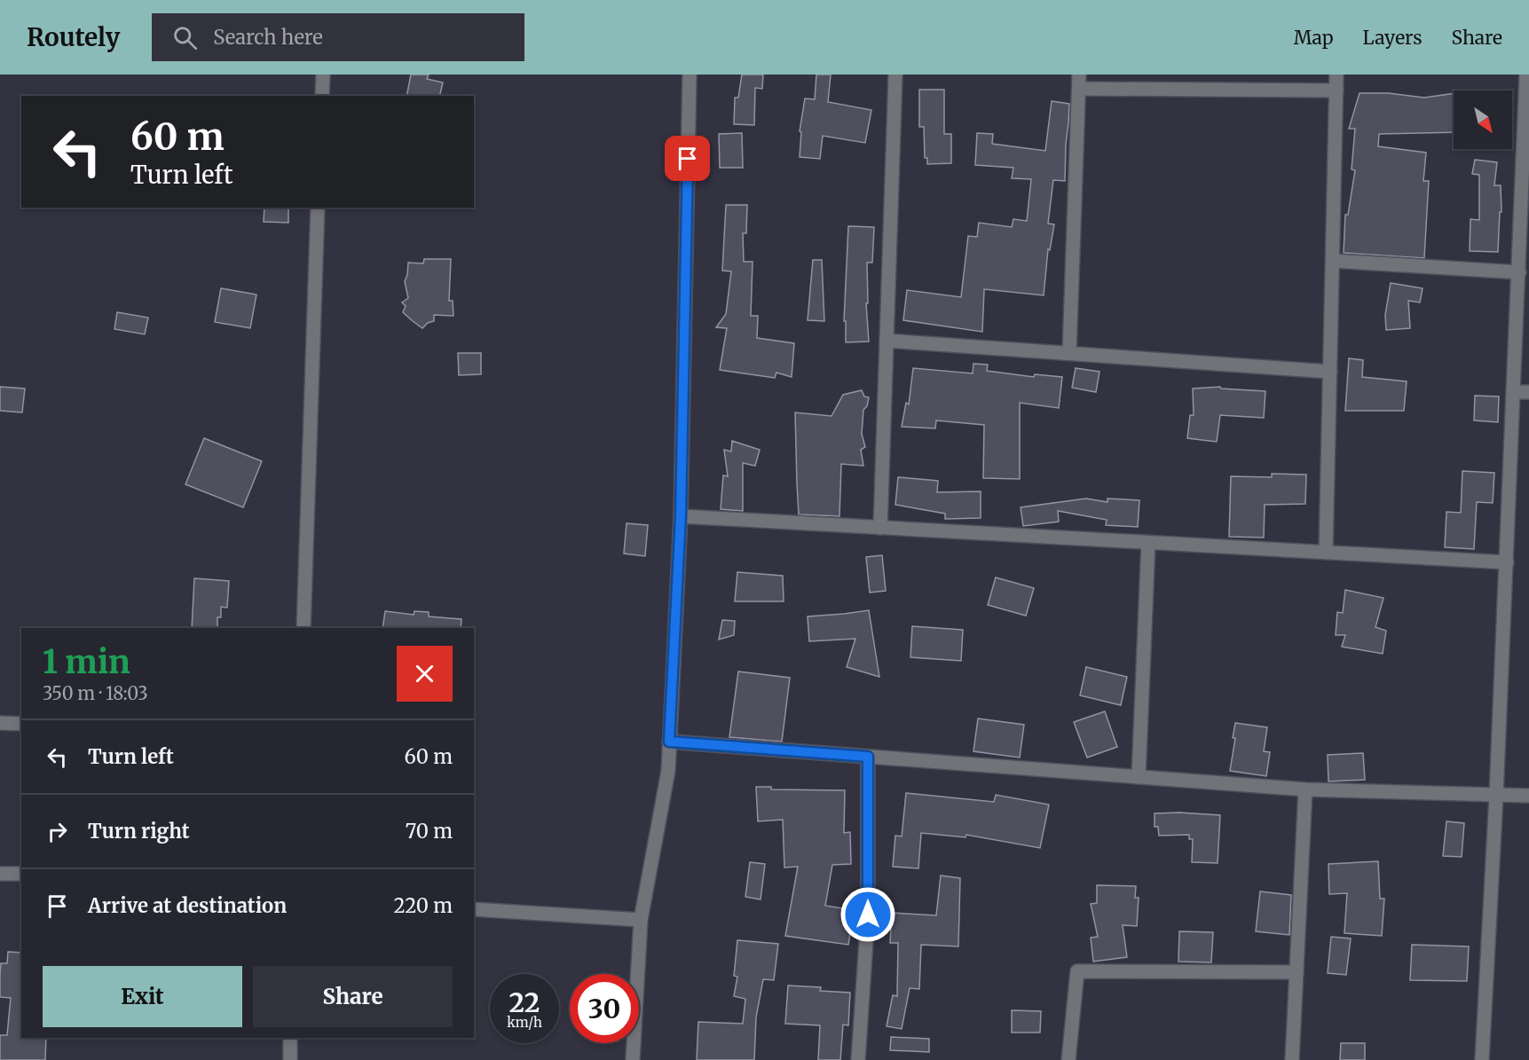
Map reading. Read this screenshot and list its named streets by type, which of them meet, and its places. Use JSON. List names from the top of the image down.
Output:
{
  "north": "bottom right",
  "page": {
    "header": "Routely",
    "search": "Search here",
    "nav": ["Map", "Layers", "Share"],
    "turn": ["60 m", "Turn left"],
    "heading": ["1 min", "350 m · 18:03"],
    "list": [
      {
        "name": "Turn left",
        "value": "60 m"
      },
      {
        "name": "Turn right",
        "value": "70 m"
      },
      {
        "name": "Arrive at destination",
        "value": "220 m"
      }
    ],
    "buttons": ["Exit", "Share"],
    "speed": "22 km/h",
    "limit": "30"
  }
}
